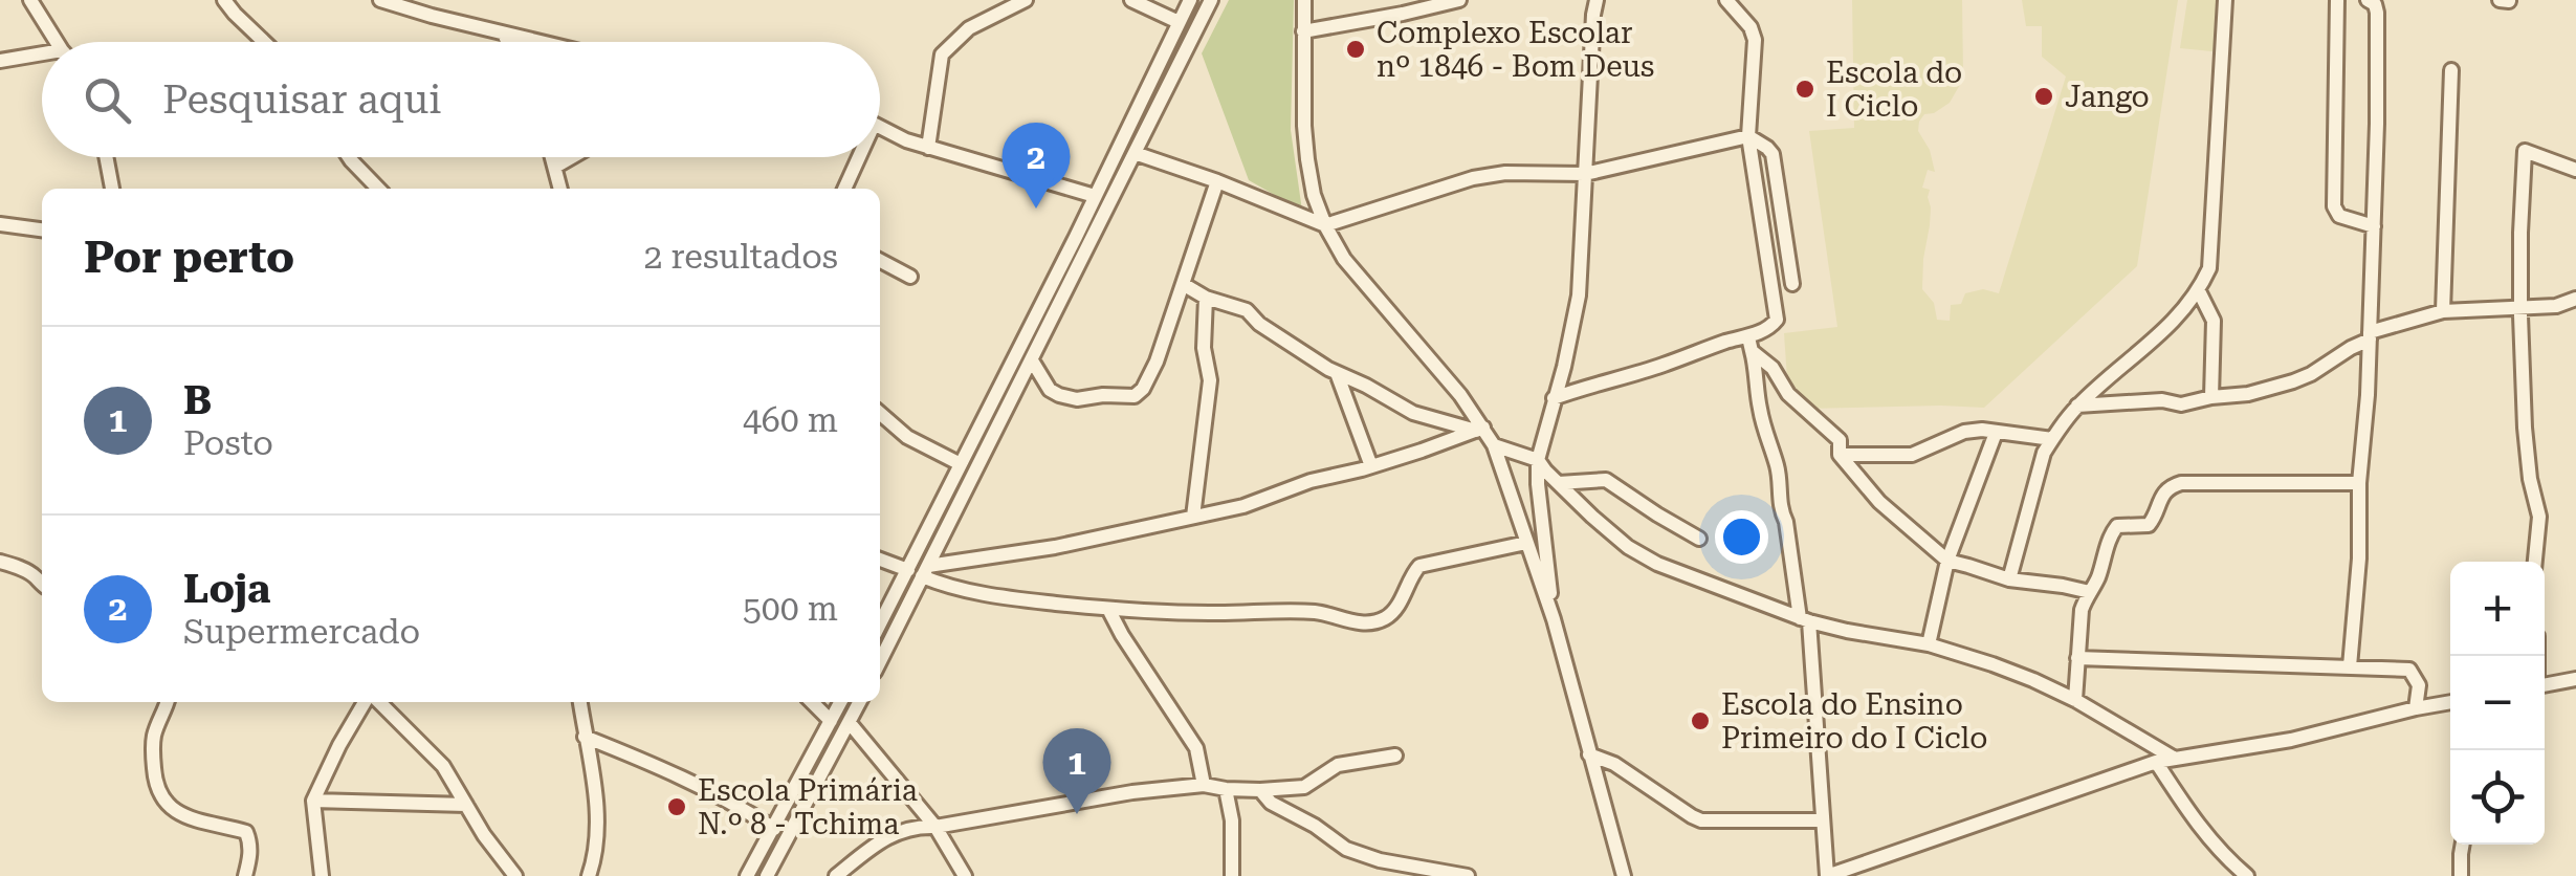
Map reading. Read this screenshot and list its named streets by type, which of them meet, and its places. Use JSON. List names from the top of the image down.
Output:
{
  "places": [
    "Complexo Escolar nº 1846 - Bom Deus",
    "Escola do I Ciclo",
    "Jango",
    "Escola do Ensino Primeiro do I Ciclo",
    "Escola Primária N.º 8 - Tchima"
  ],
  "page": {
    "search": "Pesquisar aqui",
    "pins": ["2", "1"],
    "heading": ["Por perto", "2 resultados"],
    "list": [
      {
        "mark": "1",
        "name": "B",
        "note": "Posto",
        "value": "460 m"
      },
      {
        "mark": "2",
        "name": "Loja",
        "note": "Supermercado",
        "value": "500 m"
      }
    ],
    "map_buttons": ["+", "−"]
  }
}
